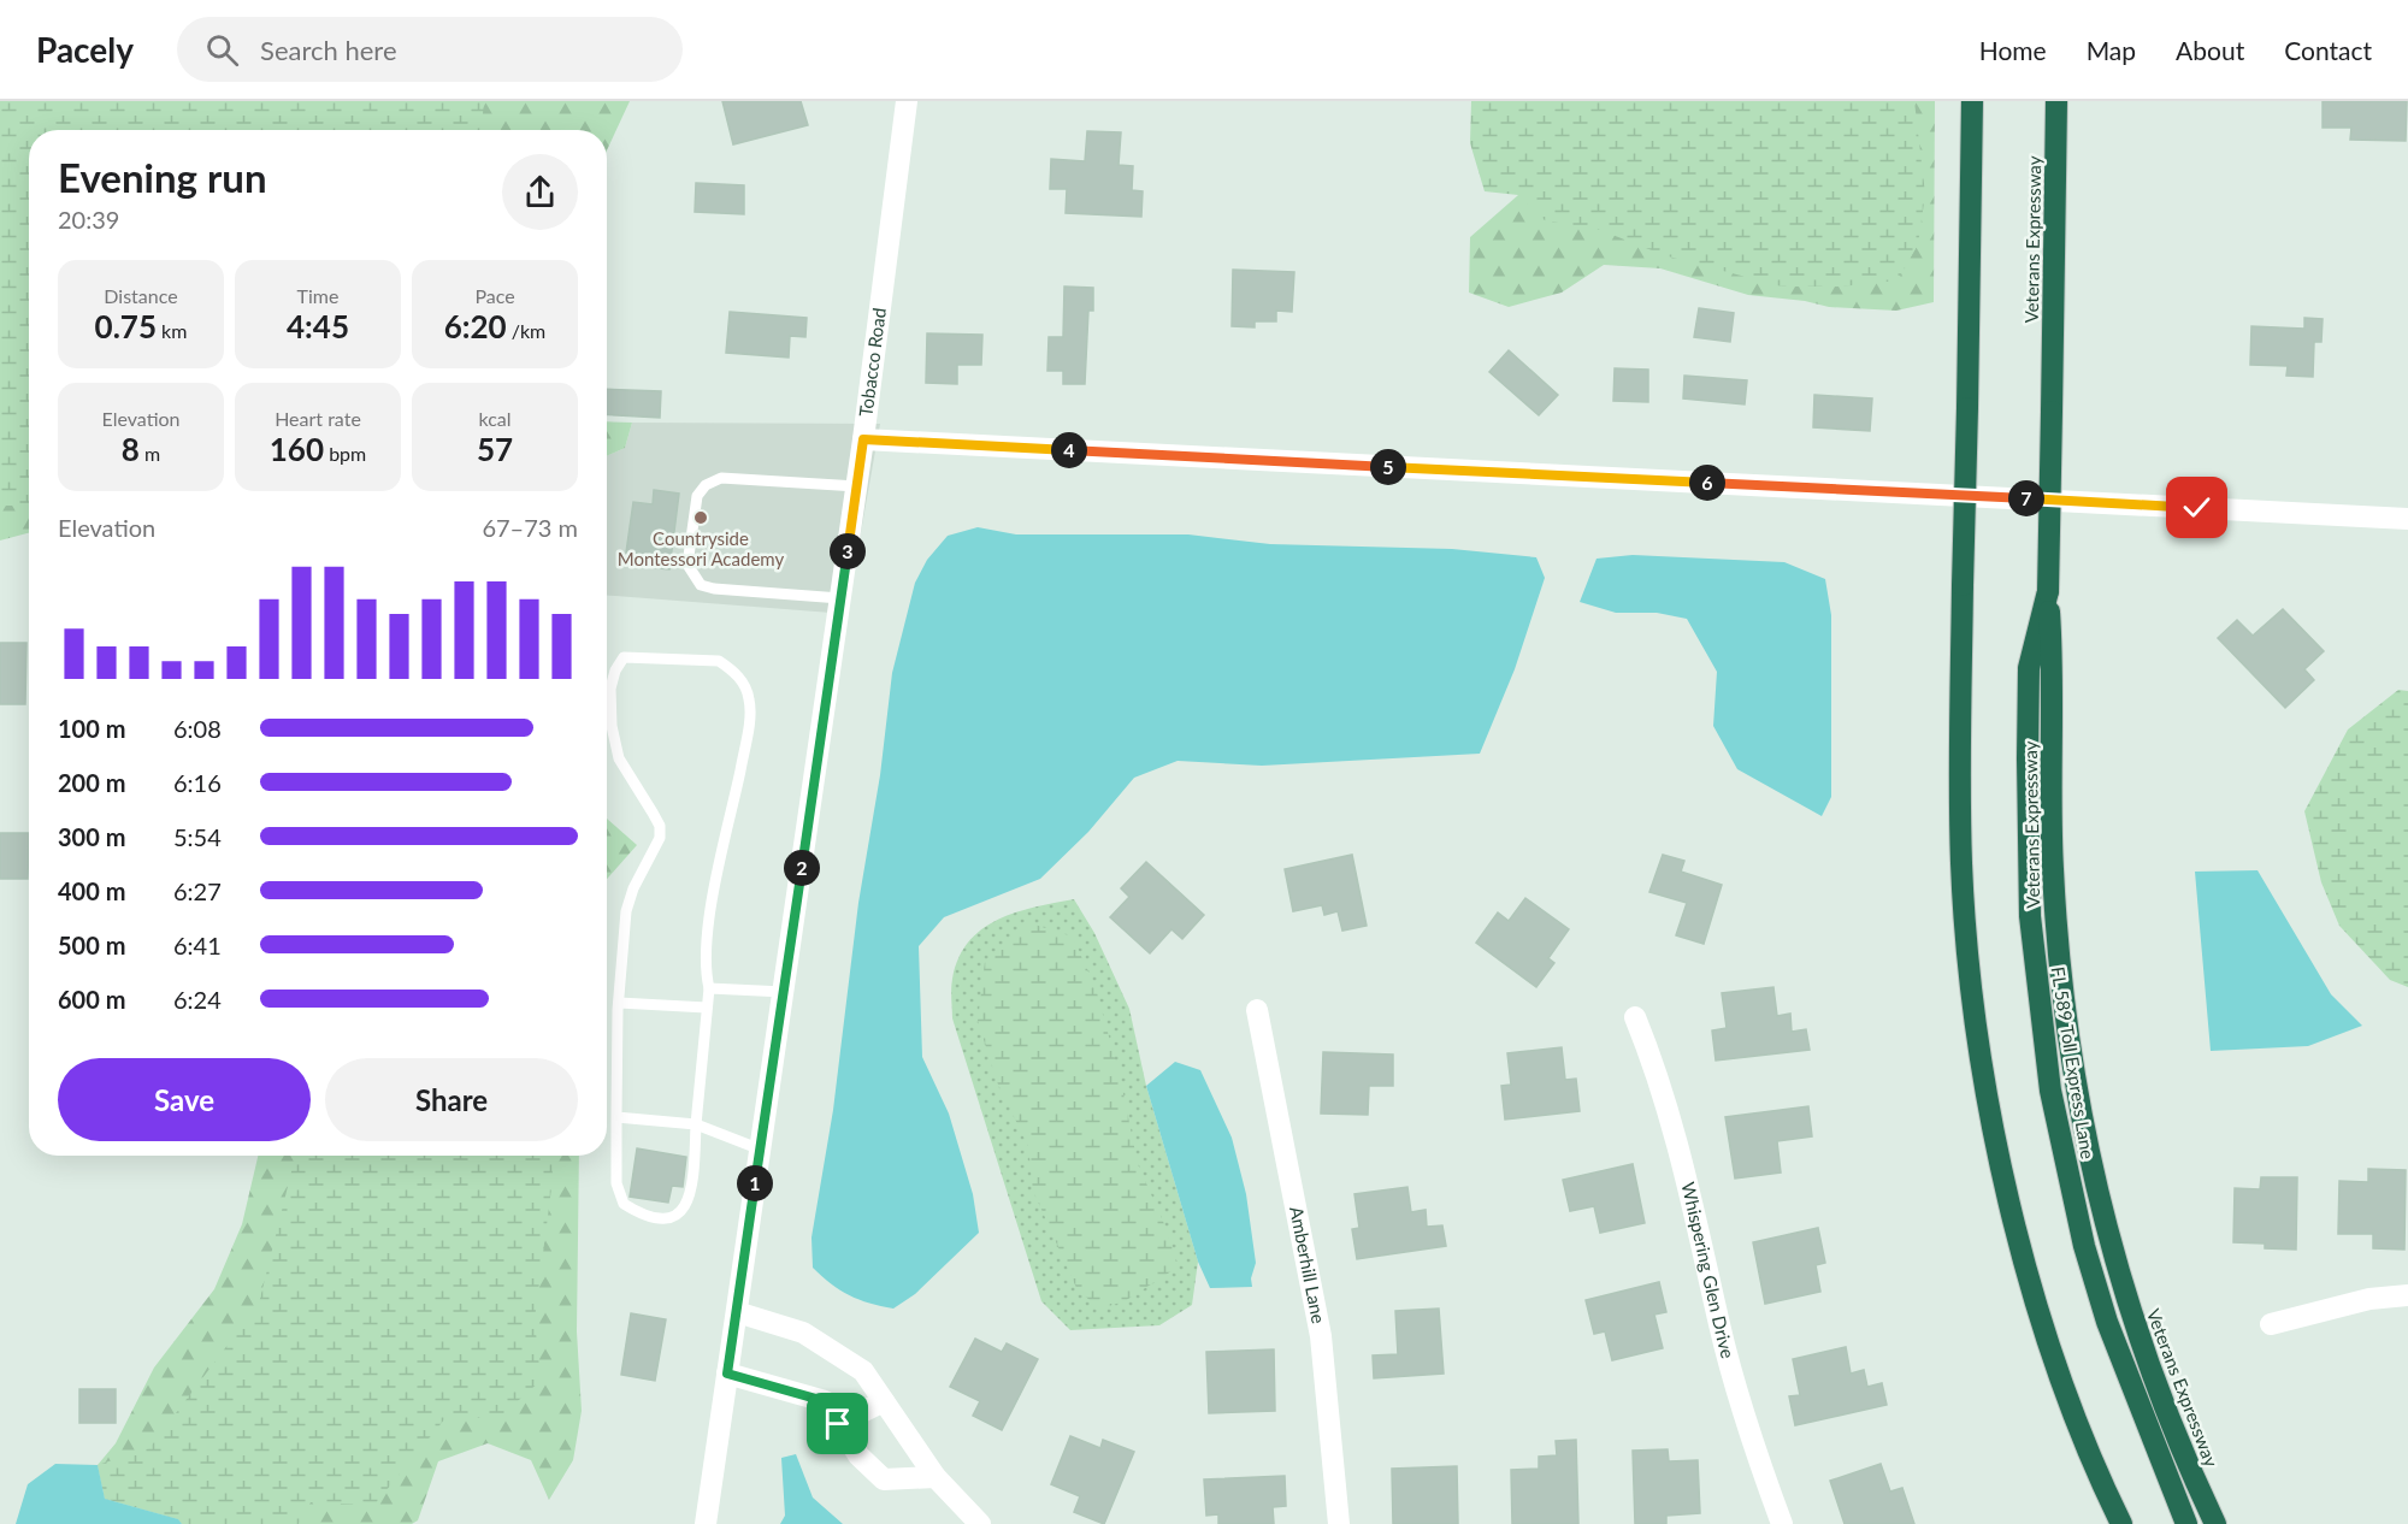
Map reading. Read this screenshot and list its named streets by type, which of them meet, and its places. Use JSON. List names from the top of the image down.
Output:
{
  "streets": {
    "highway": ["Veterans Expressway", "FL 589 Toll Express Lane"],
    "street": ["Tobacco Road", "Amberhill Lane", "Whispering Glen Drive"]
  },
  "crossings": [
    ["Veterans Expressway", "FL 589 Toll Express Lane"]
  ],
  "places": ["Countryside Montessori Academy"],
  "page": {
    "header": "Pacely",
    "search": "Search here",
    "nav": [
      "Home",
      "Map",
      "About",
      "Contact"
    ],
    "heading": ["Evening run", "20:39"],
    "stats": [
      ["Distance", "0.75 km"],
      ["Time", "4:45"],
      ["Pace", "6:20 /km"],
      ["Elevation", "8 m"],
      ["Heart rate", "160 bpm"],
      ["kcal", "57"]
    ],
    "pins": [
      "4",
      "5",
      "6",
      "7",
      "3",
      "2",
      "1"
    ],
    "chart": ["Elevation", "67–73 m"],
    "list": [
      {
        "name": "100 m",
        "note": "6:08"
      },
      {
        "name": "200 m",
        "note": "6:16"
      },
      {
        "name": "300 m",
        "note": "5:54"
      },
      {
        "name": "400 m",
        "note": "6:27"
      },
      {
        "name": "500 m",
        "note": "6:41"
      },
      {
        "name": "600 m",
        "note": "6:24"
      }
    ],
    "buttons": ["Save", "Share"]
  }
}
